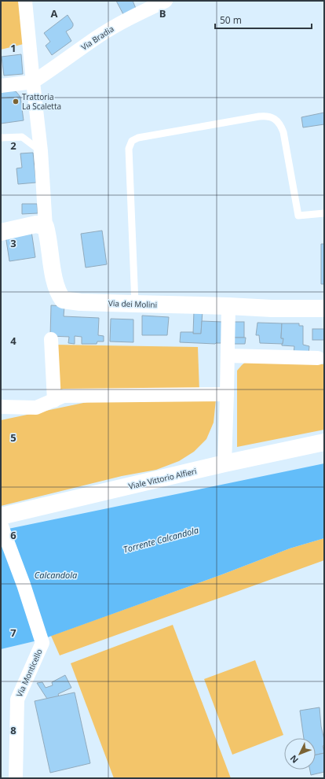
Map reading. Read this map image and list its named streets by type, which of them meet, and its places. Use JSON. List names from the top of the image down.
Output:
{
  "streets": {
    "street": [
      "Via Bradia",
      "Via dei Molini",
      "Viale Vittorio Alfieri",
      "Via Monticello"
    ]
  },
  "water": ["Torrente Calcandola", "Calcandola"],
  "places": ["Trattoria La Scaletta"],
  "scale_bar": "50 m",
  "north": "bottom left",
  "grid": {
    "columns": ["A", "B"],
    "rows": [
      "1",
      "2",
      "3",
      "4",
      "5",
      "6",
      "7",
      "8"
    ]
  }
}
